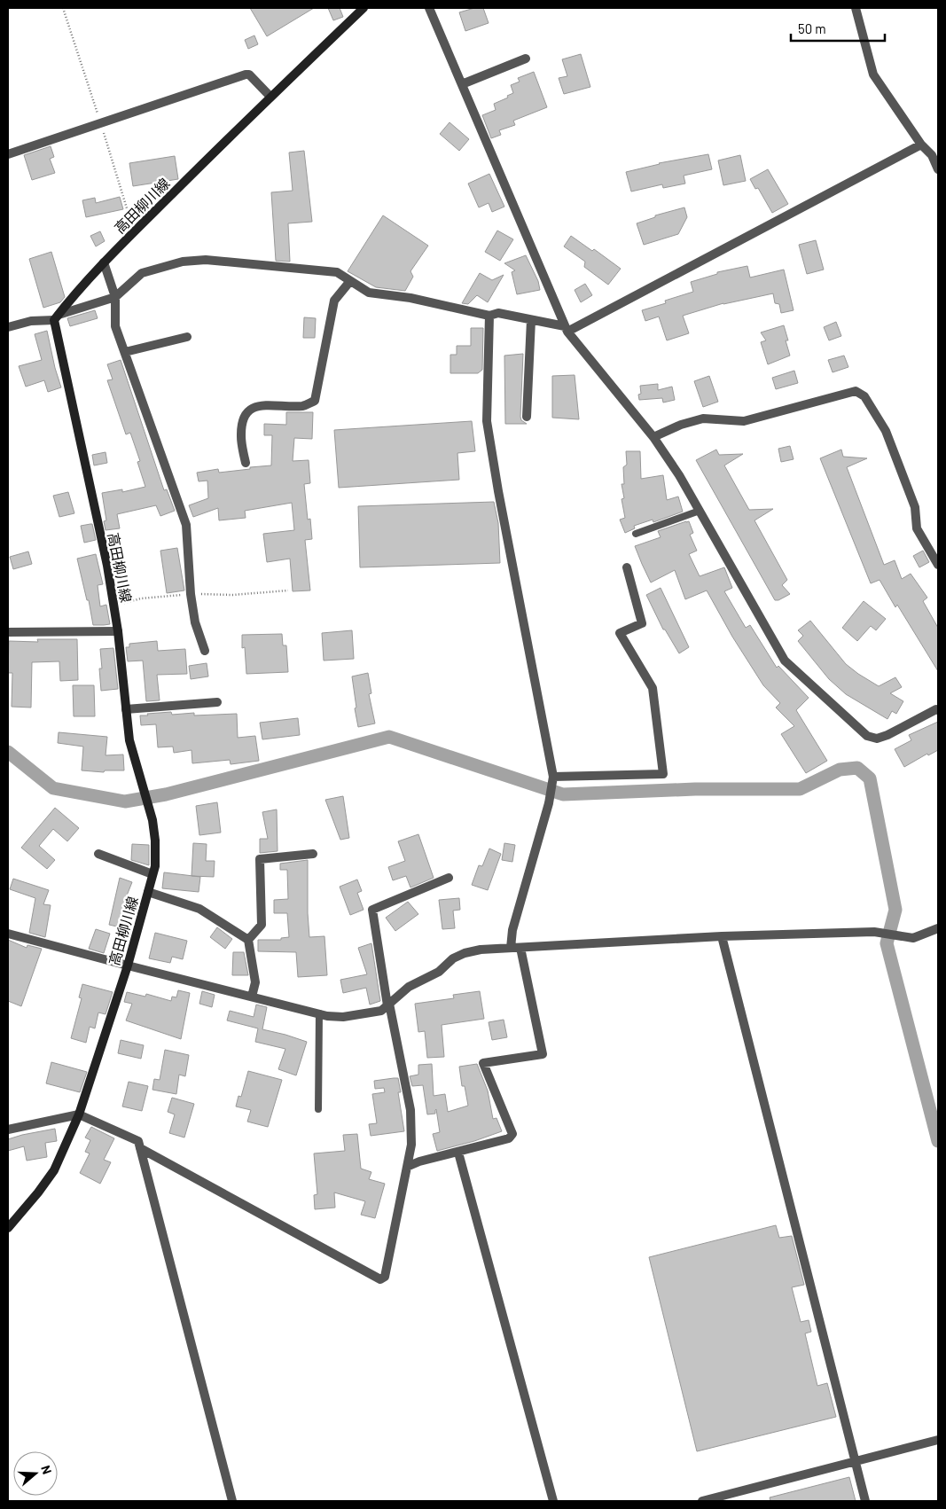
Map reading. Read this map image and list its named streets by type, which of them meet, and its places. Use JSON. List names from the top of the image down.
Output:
{
  "streets": {
    "main road": ["高田柳川線"]
  },
  "scale_bar": "50 m",
  "north": "right"
}
